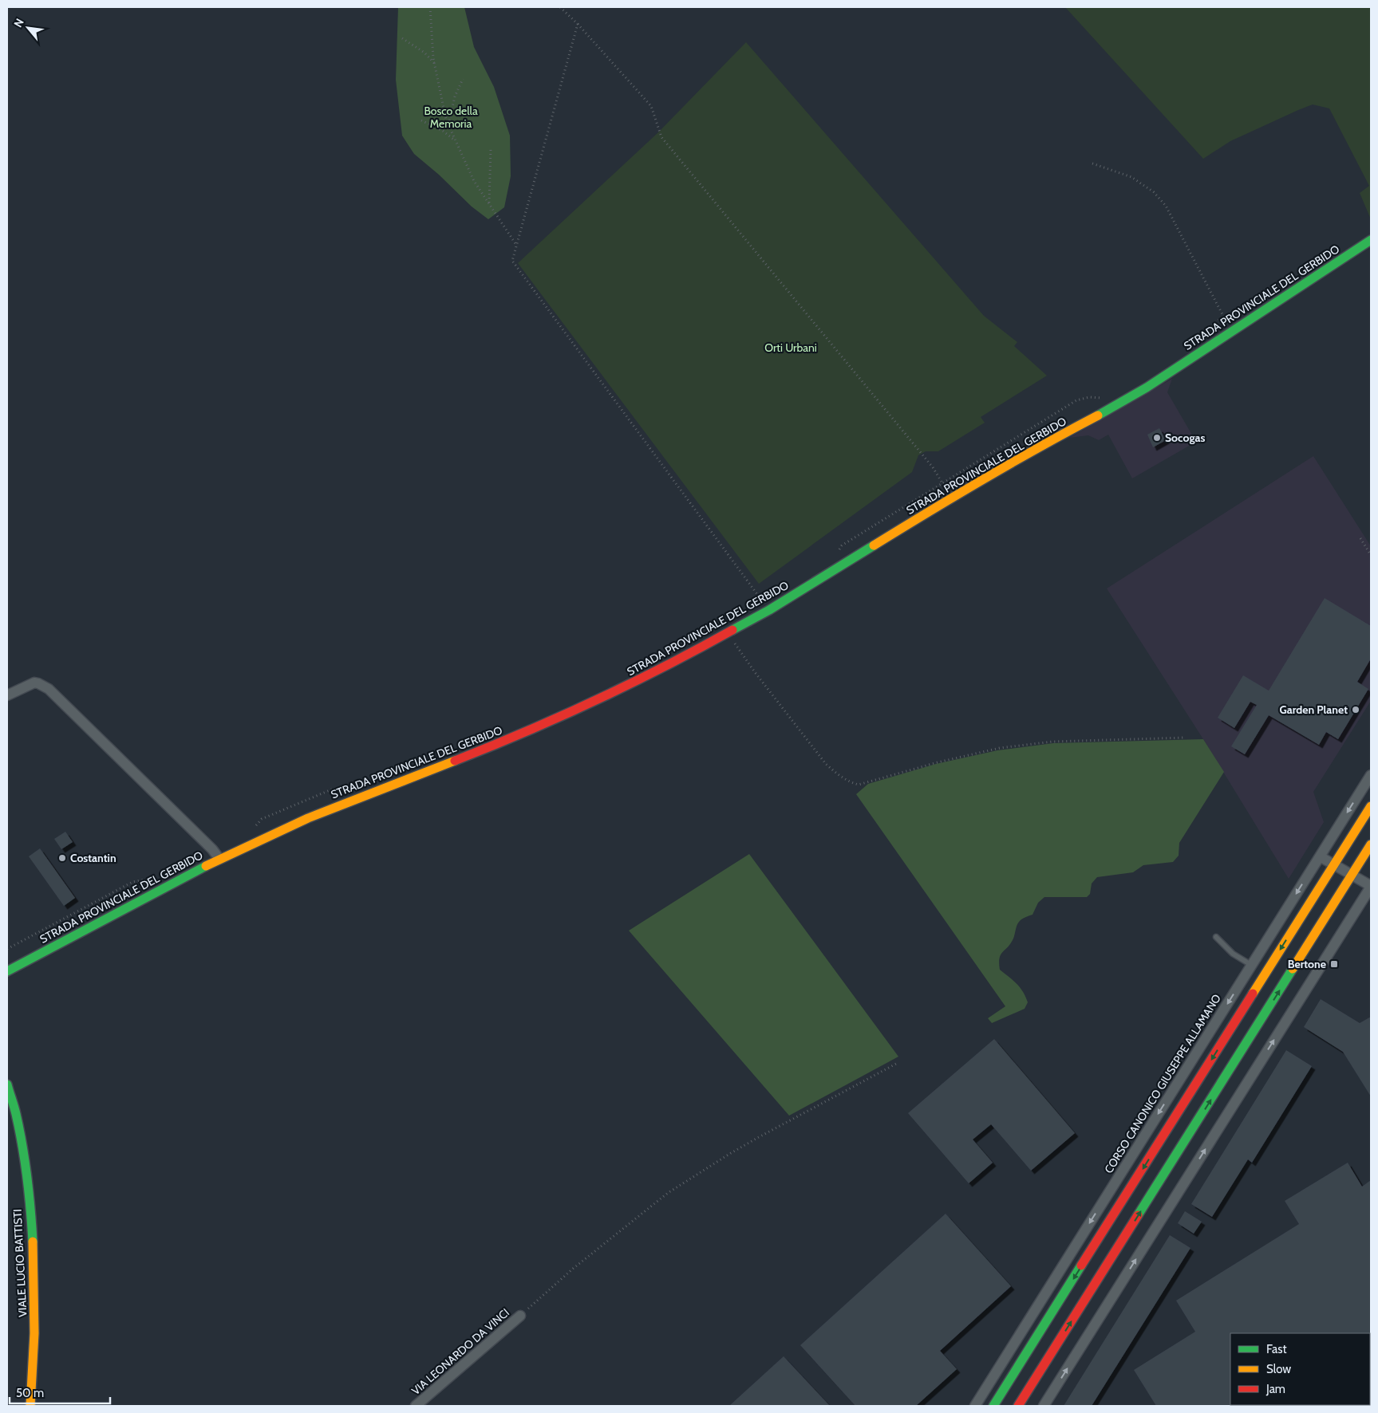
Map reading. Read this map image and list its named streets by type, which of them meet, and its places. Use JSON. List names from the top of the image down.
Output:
{
  "streets": {
    "street": [
      "STRADA PROVINCIALE DEL GERBIDO",
      "CORSO CANONICO GIUSEPPE ALLAMANO",
      "VIALE LUCIO BATTISTI",
      "VIA LEONARDO DA VINCI"
    ]
  },
  "parks": ["Bosco della Memoria", "Orti Urbani"],
  "places": {
    "other": ["Socogas", "Garden Planet", "Costantin"],
    "transit": ["Bertone"]
  },
  "legend": ["Fast", "Slow", "Jam"],
  "scale_bar": "50 m",
  "north": "top left"
}
